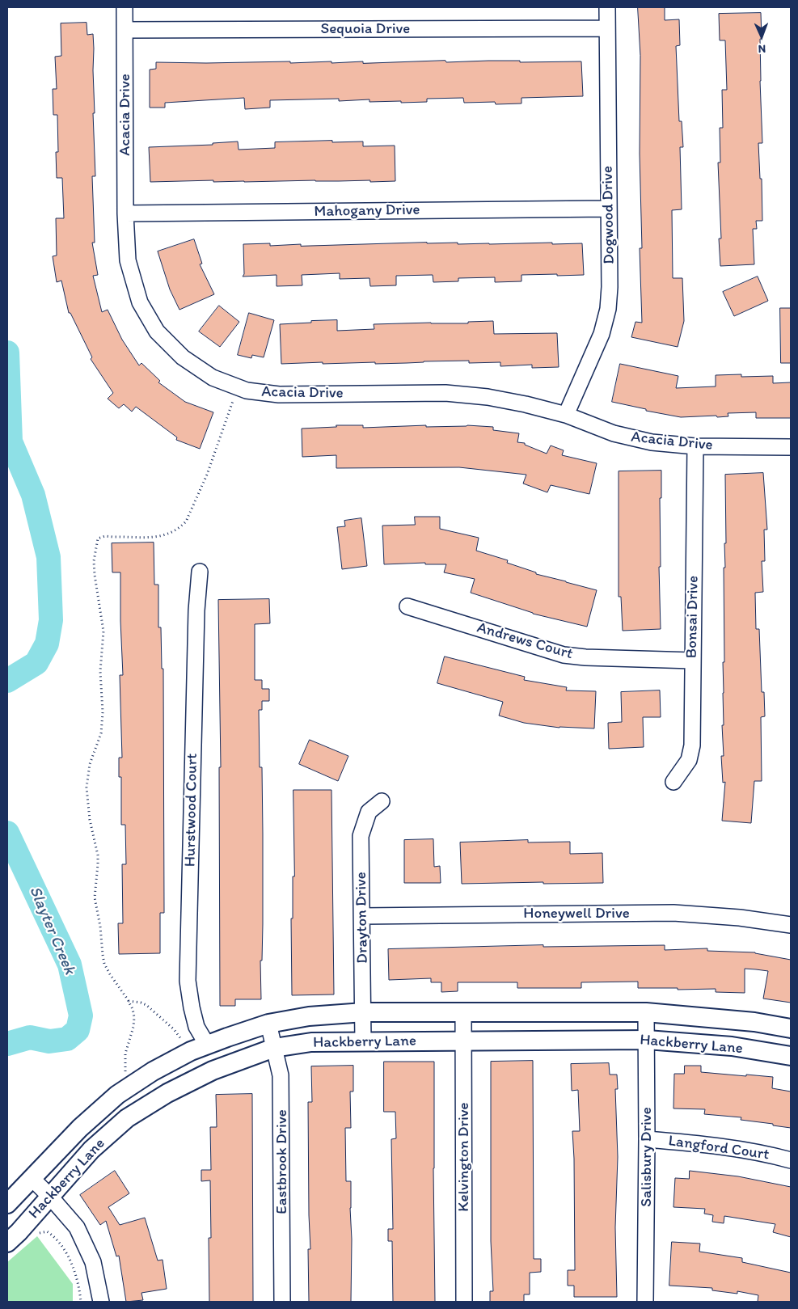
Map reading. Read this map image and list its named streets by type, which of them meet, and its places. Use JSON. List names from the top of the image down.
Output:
{
  "streets": {
    "street": [
      "Sequoia Drive",
      "Acacia Drive",
      "Mahogany Drive",
      "Dogwood Drive",
      "Bonsai Drive",
      "Andrews Court",
      "Hurstwood Court",
      "Honeywell Drive",
      "Drayton Drive",
      "Hackberry Lane",
      "Langford Court",
      "Kelvington Drive",
      "Salisbury Drive",
      "Eastbrook Drive"
    ]
  },
  "crossings": [
    ["Sequoia Drive", "Acacia Drive"],
    ["Sequoia Drive", "Dogwood Drive"],
    ["Acacia Drive", "Mahogany Drive"],
    ["Acacia Drive", "Dogwood Drive"],
    ["Acacia Drive", "Bonsai Drive"],
    ["Mahogany Drive", "Dogwood Drive"],
    ["Bonsai Drive", "Andrews Court"],
    ["Hurstwood Court", "Hackberry Lane"],
    ["Honeywell Drive", "Drayton Drive"],
    ["Drayton Drive", "Hackberry Lane"],
    ["Hackberry Lane", "Kelvington Drive"],
    ["Hackberry Lane", "Salisbury Drive"],
    ["Hackberry Lane", "Eastbrook Drive"],
    ["Langford Court", "Salisbury Drive"]
  ],
  "water": ["Slayter Creek"],
  "north": "bottom"
}
